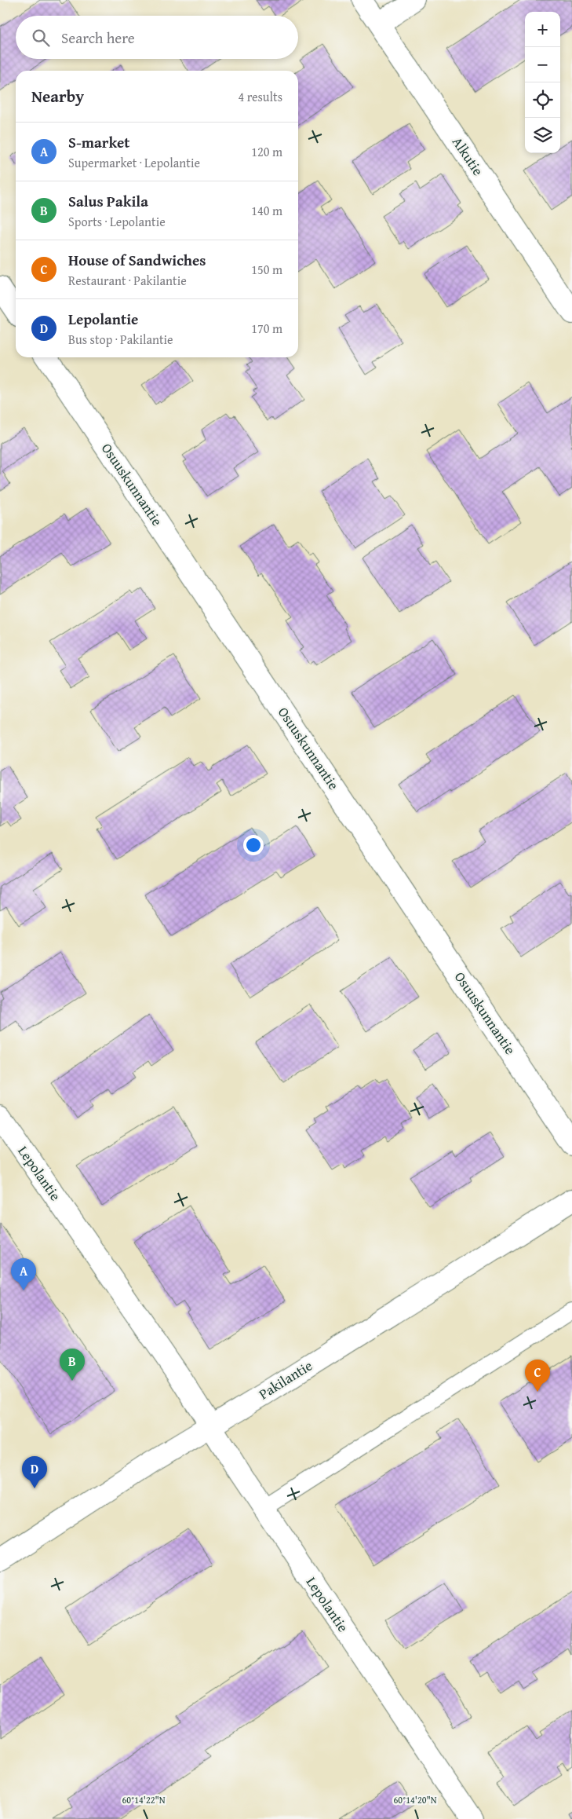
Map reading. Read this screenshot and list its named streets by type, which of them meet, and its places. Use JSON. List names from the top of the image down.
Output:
{
  "streets": {
    "street": [
      "Alkutie",
      "Osuuskunnantie",
      "Lepolantie",
      "Pakilantie"
    ]
  },
  "crossings": [
    ["Lepolantie", "Pakilantie"]
  ],
  "page": {
    "map_buttons": ["+", "−"],
    "search": "Search here",
    "heading": ["Nearby", "4 results"],
    "list": [
      {
        "mark": "A",
        "name": "S-market",
        "note": "Supermarket · Lepolantie",
        "value": "120 m"
      },
      {
        "mark": "B",
        "name": "Salus Pakila",
        "note": "Sports · Lepolantie",
        "value": "140 m"
      },
      {
        "mark": "C",
        "name": "House of Sandwiches",
        "note": "Restaurant · Pakilantie",
        "value": "150 m"
      },
      {
        "mark": "D",
        "name": "Lepolantie",
        "note": "Bus stop · Pakilantie",
        "value": "170 m"
      }
    ],
    "pins": [
      "A",
      "B",
      "C",
      "D"
    ]
  },
  "coordinates": ["60°14'22\"N", "60°14'20\"N"]
}
